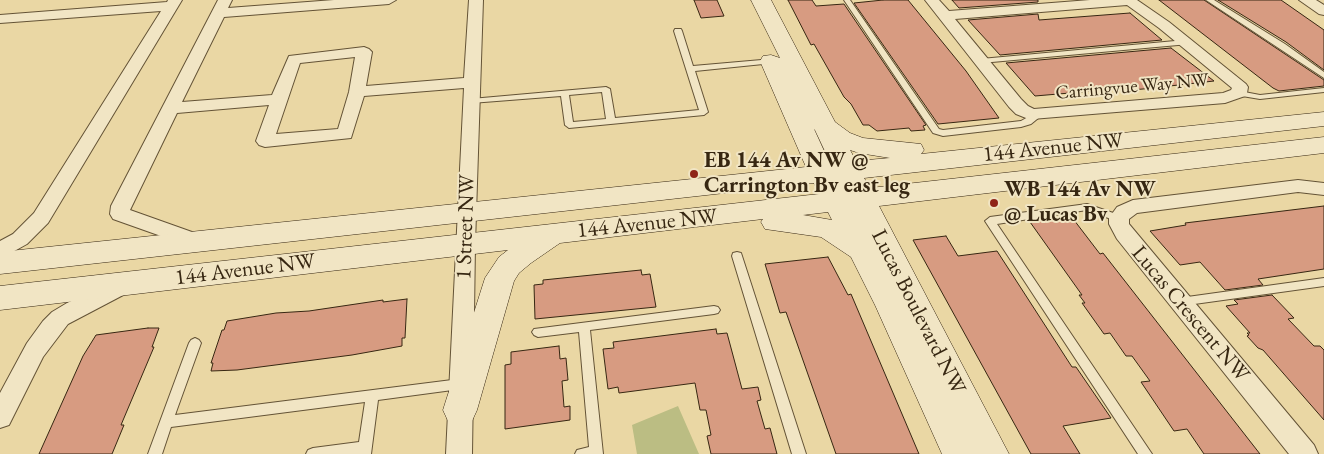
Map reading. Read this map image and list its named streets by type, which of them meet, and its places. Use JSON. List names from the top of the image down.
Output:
{
  "streets": {
    "main road": ["144 Avenue NW", "Lucas Boulevard NW"],
    "street": ["Carringvue Way NW", "1 Street NW", "Lucas Crescent NW"]
  },
  "crossings": [
    ["144 Avenue NW", "1 Street NW"],
    ["144 Avenue NW", "Lucas Boulevard NW"]
  ],
  "places": ["EB 144 Av NW @ Carrington Bv east leg", "WB 144 Av NW @ Lucas Bv"]
}
